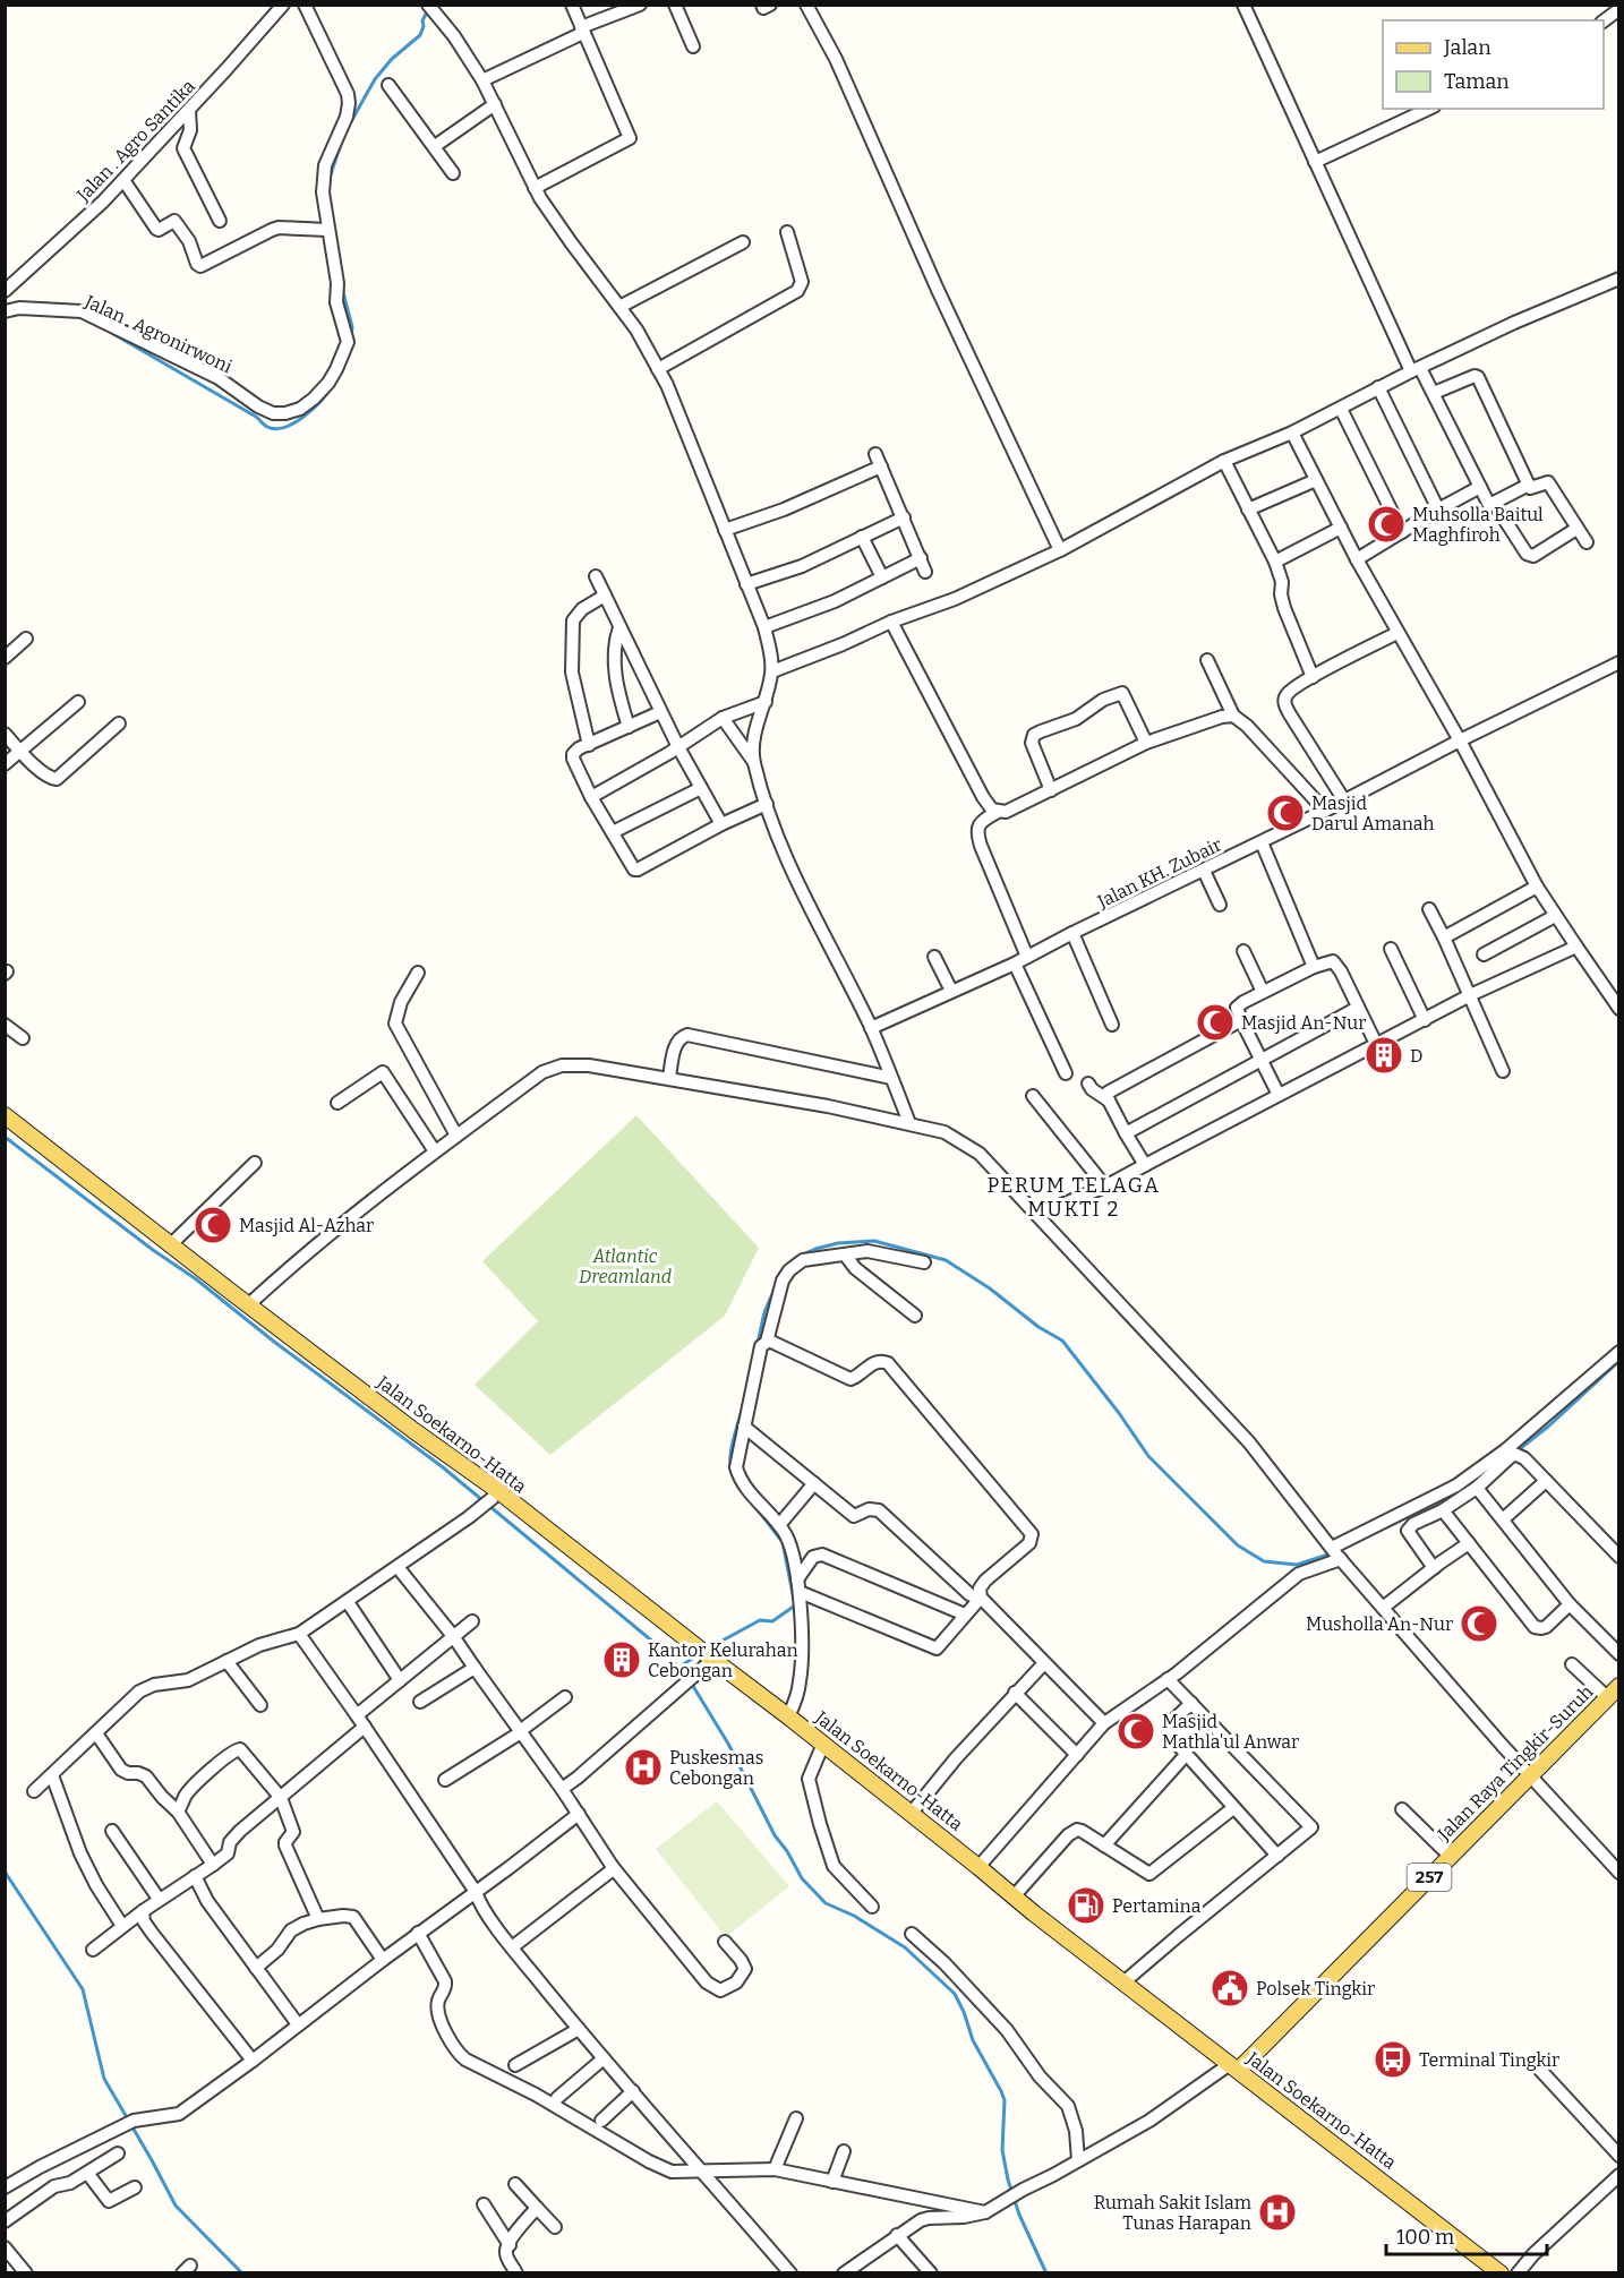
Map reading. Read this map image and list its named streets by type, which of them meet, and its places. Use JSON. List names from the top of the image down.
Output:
{
  "streets": {
    "main road": ["Jalan Soekarno-Hatta", "Jalan Raya Tingkir-Suruh", "257"],
    "street": ["Jalan . Agro Santika", "Jalan . Agronirwoni", "Jalan KH. Zubair"]
  },
  "crossings": [
    ["Jalan Soekarno-Hatta", "Jalan Raya Tingkir-Suruh"]
  ],
  "districts": ["PERUM TELAGA MUKTI 2"],
  "parks": ["Atlantic Dreamland"],
  "places": {
    "mosque": [
      "Muhsolla Baitul Maghfiroh",
      "Masjid Darul Amanah",
      "Masjid An-Nur",
      "Masjid Al-Azhar",
      "Musholla An-Nur",
      "Masjid Mathla'ul Anwar"
    ],
    "building": ["D", "Kantor Kelurahan Cebongan"],
    "hospital": ["Puskesmas Cebongan", "Rumah Sakit Islam Tunas Harapan"],
    "fuel station": ["Pertamina"],
    "public building": ["Polsek Tingkir"],
    "bus stop": ["Terminal Tingkir"]
  },
  "legend": ["Jalan", "Taman"],
  "scale_bar": "100 m"
}
